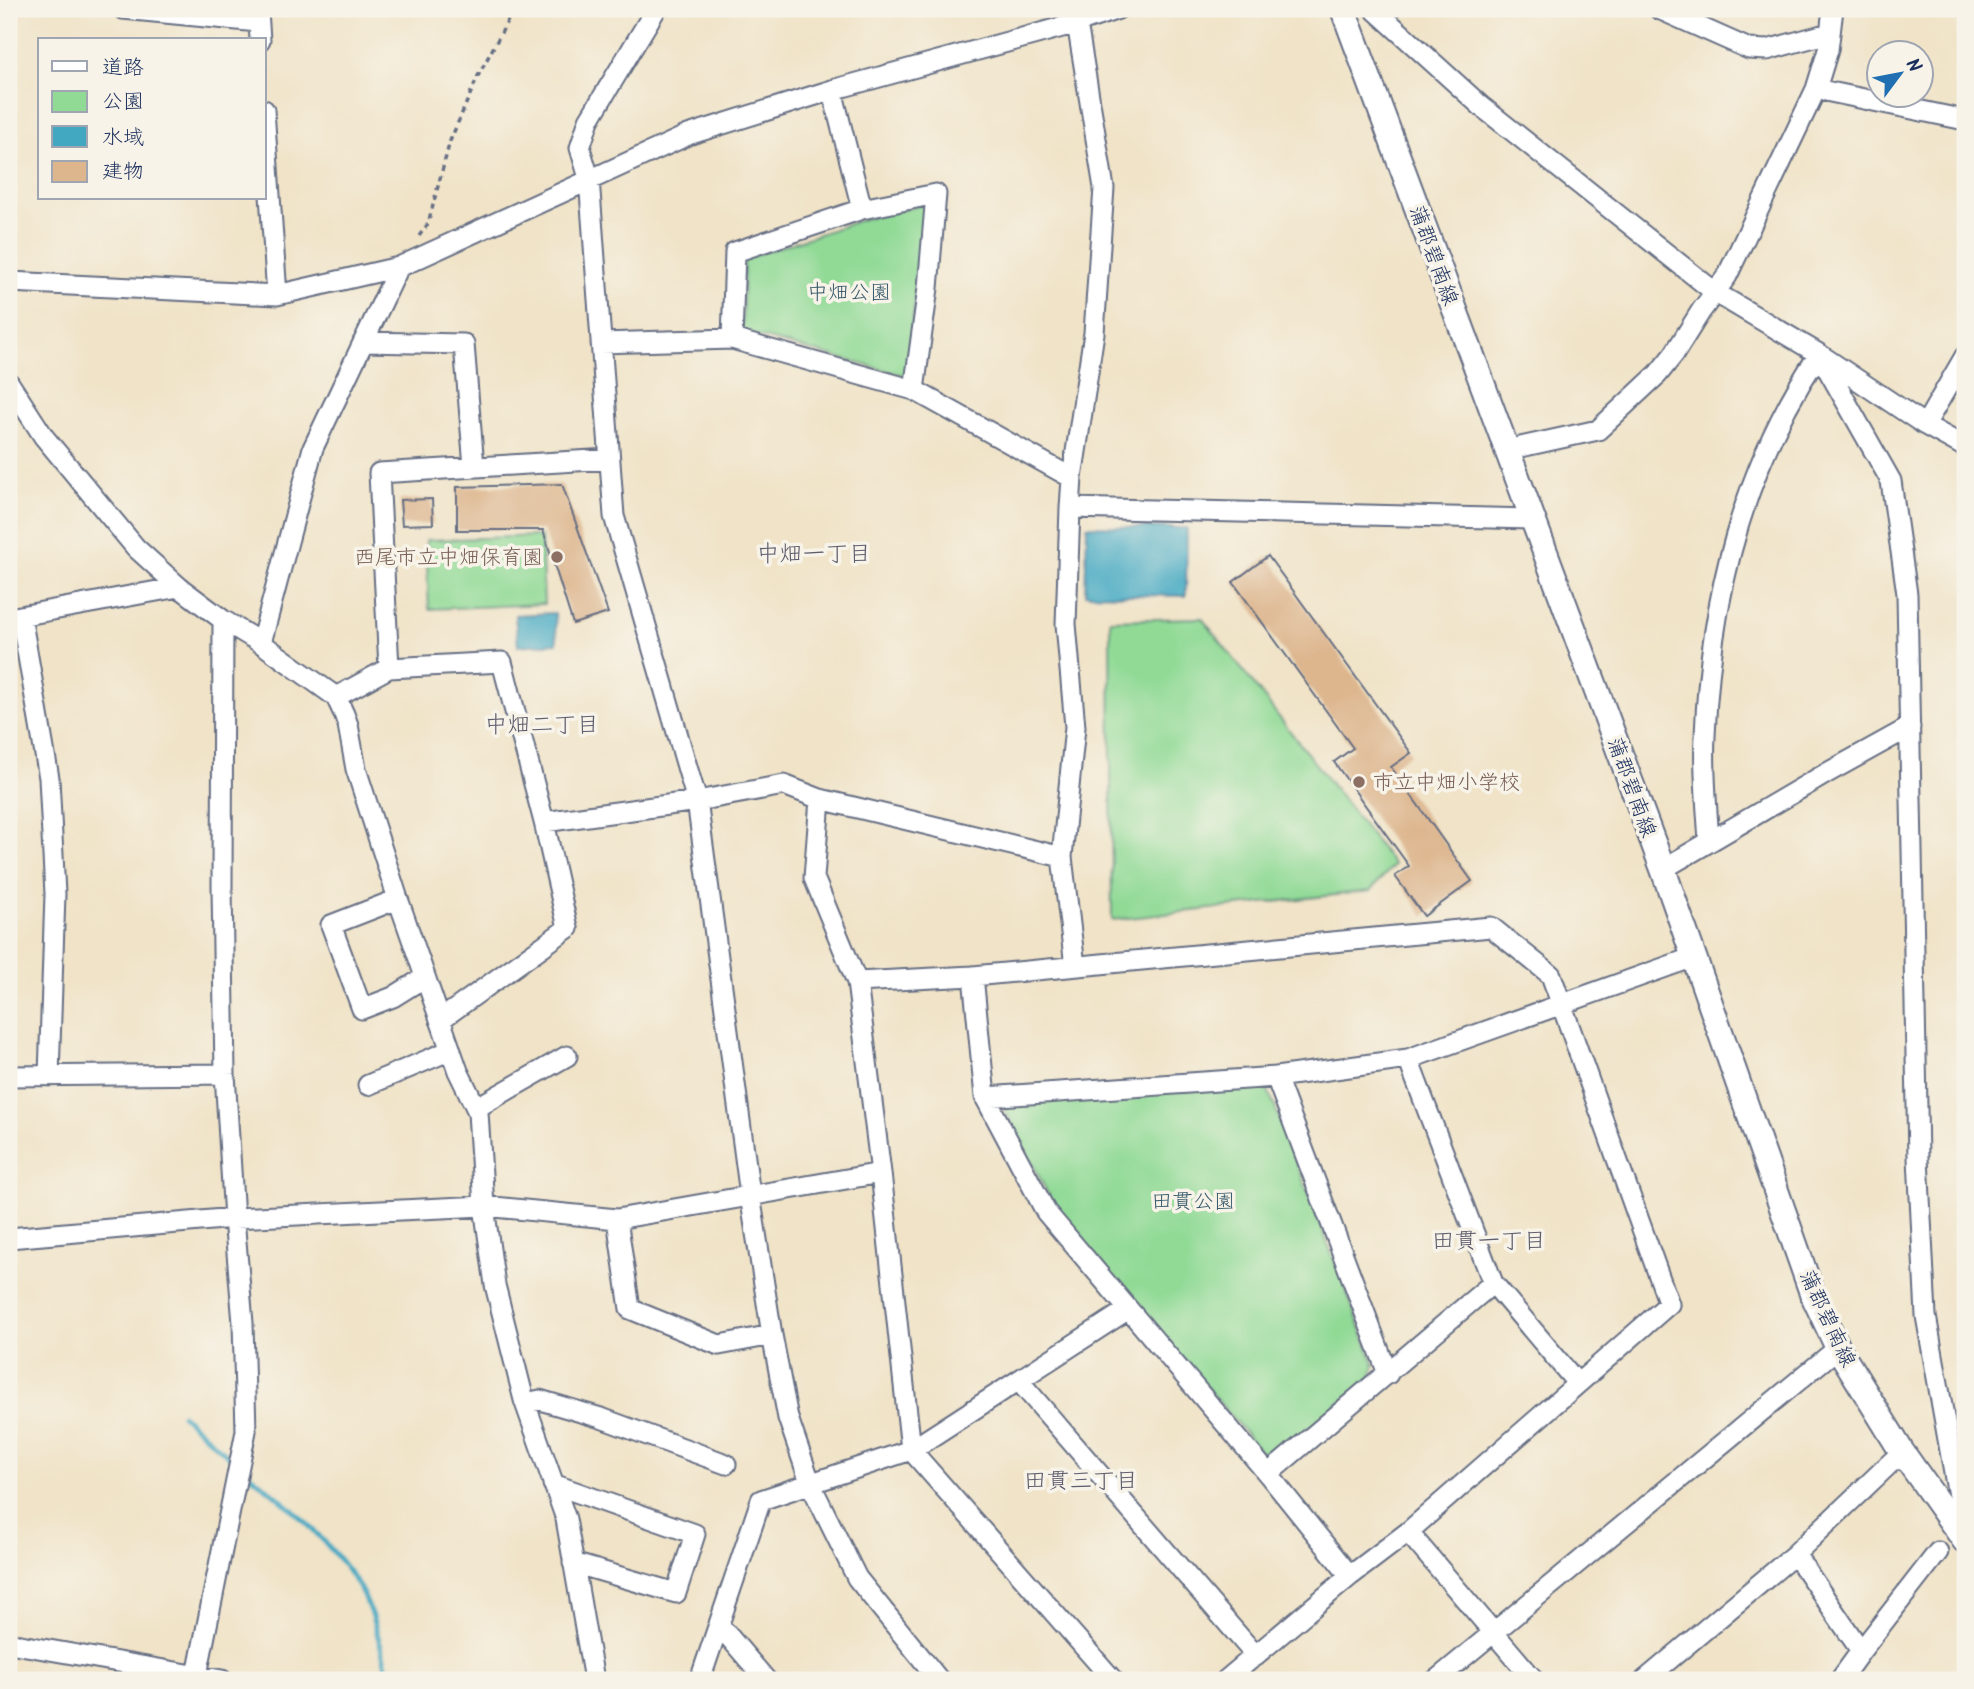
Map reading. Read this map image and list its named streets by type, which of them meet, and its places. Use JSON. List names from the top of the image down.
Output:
{
  "streets": {
    "main road": ["蒲郡碧南線"]
  },
  "districts": [
    "中畑一丁目",
    "中畑二丁目",
    "田貫一丁目",
    "田貫三丁目"
  ],
  "parks": ["中畑公園", "田貫公園"],
  "places": ["西尾市立中畑保育園", "市立中畑小学校"],
  "legend": [
    "道路",
    "公園",
    "水域",
    "建物"
  ],
  "north": "top right"
}
